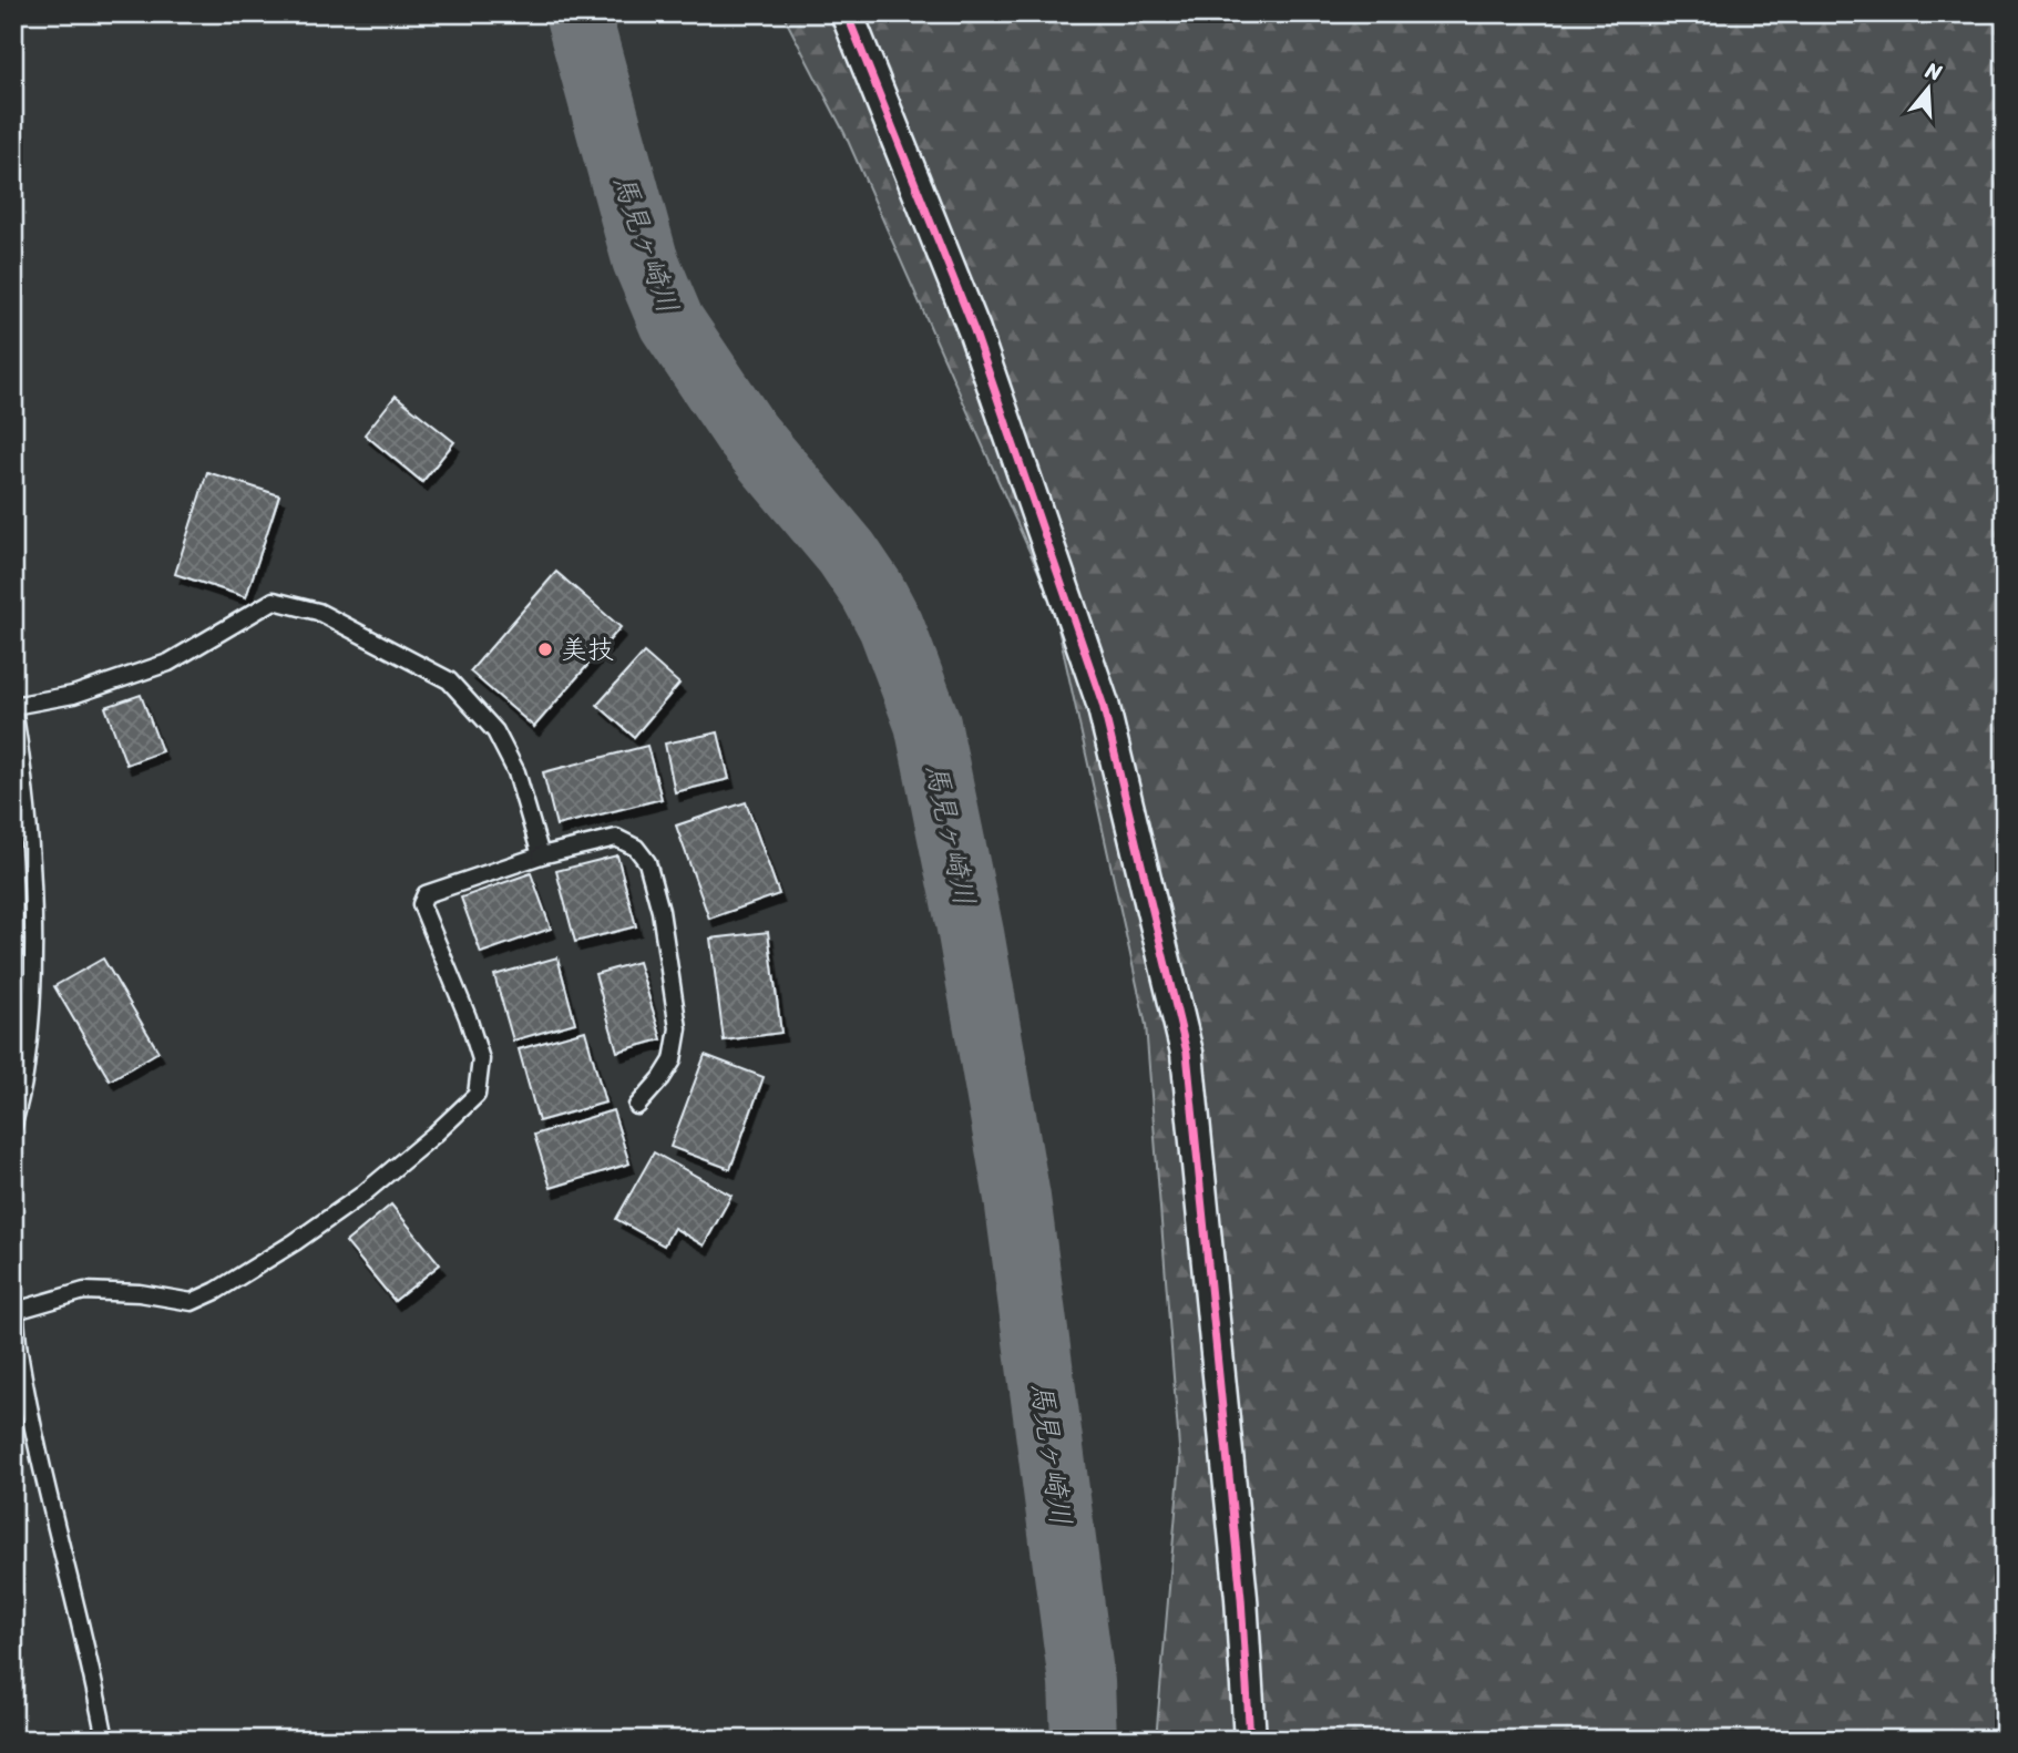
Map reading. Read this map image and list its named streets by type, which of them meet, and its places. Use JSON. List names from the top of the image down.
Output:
{
  "water": ["馬見ヶ崎川"],
  "places": ["美技"],
  "north": "top"
}
